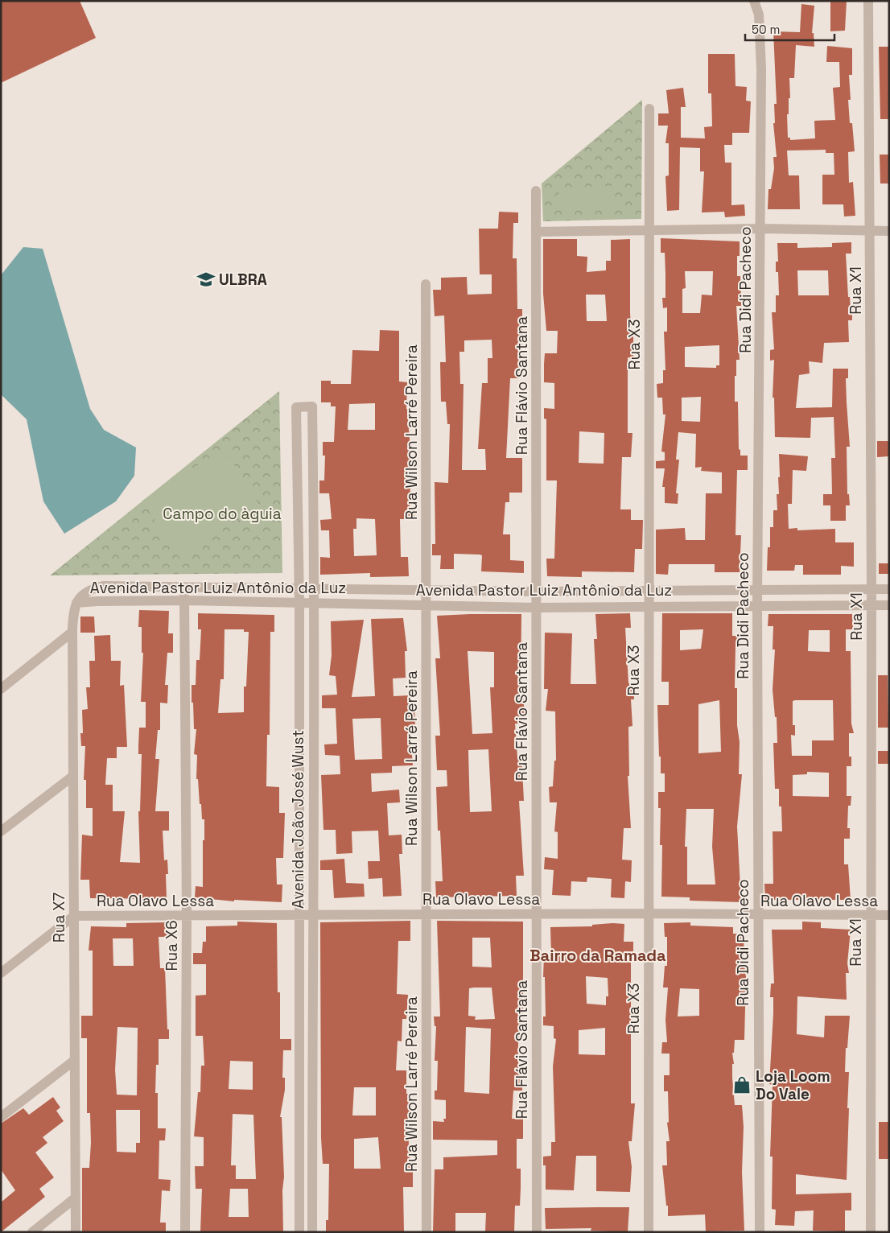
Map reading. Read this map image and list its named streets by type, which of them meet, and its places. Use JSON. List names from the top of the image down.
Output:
{
  "streets": {
    "street": [
      "Rua Didi Pacheco",
      "Rua X1",
      "Rua X3",
      "Rua Flávio Santana",
      "Rua Wilson Larré Pereira",
      "Avenida Pastor Luiz Antônio da Luz",
      "Avenida João José Wust",
      "Rua Olavo Lessa",
      "Rua X7",
      "Rua X6"
    ]
  },
  "crossings": [
    ["Rua Didi Pacheco", "Avenida Pastor Luiz Antônio da Luz"],
    ["Rua Didi Pacheco", "Rua Olavo Lessa"],
    ["Rua X1", "Avenida Pastor Luiz Antônio da Luz"],
    ["Rua X1", "Rua Olavo Lessa"],
    ["Rua X3", "Avenida Pastor Luiz Antônio da Luz"],
    ["Rua X3", "Rua Olavo Lessa"],
    ["Rua Flávio Santana", "Avenida Pastor Luiz Antônio da Luz"],
    ["Rua Flávio Santana", "Rua Olavo Lessa"],
    ["Rua Wilson Larré Pereira", "Avenida Pastor Luiz Antônio da Luz"],
    ["Rua Wilson Larré Pereira", "Rua Olavo Lessa"],
    ["Avenida Pastor Luiz Antônio da Luz", "Avenida João José Wust"],
    ["Avenida Pastor Luiz Antônio da Luz", "Rua X7"],
    ["Avenida Pastor Luiz Antônio da Luz", "Rua X6"],
    ["Avenida João José Wust", "Rua Olavo Lessa"],
    ["Rua Olavo Lessa", "Rua X7"],
    ["Rua Olavo Lessa", "Rua X6"]
  ],
  "districts": ["Bairro da Ramada"],
  "parks": ["Campo do àguia"],
  "places": {
    "school or university": ["ULBRA"],
    "shop": ["Loja Loom Do Vale"]
  },
  "scale_bar": "50 m"
}
